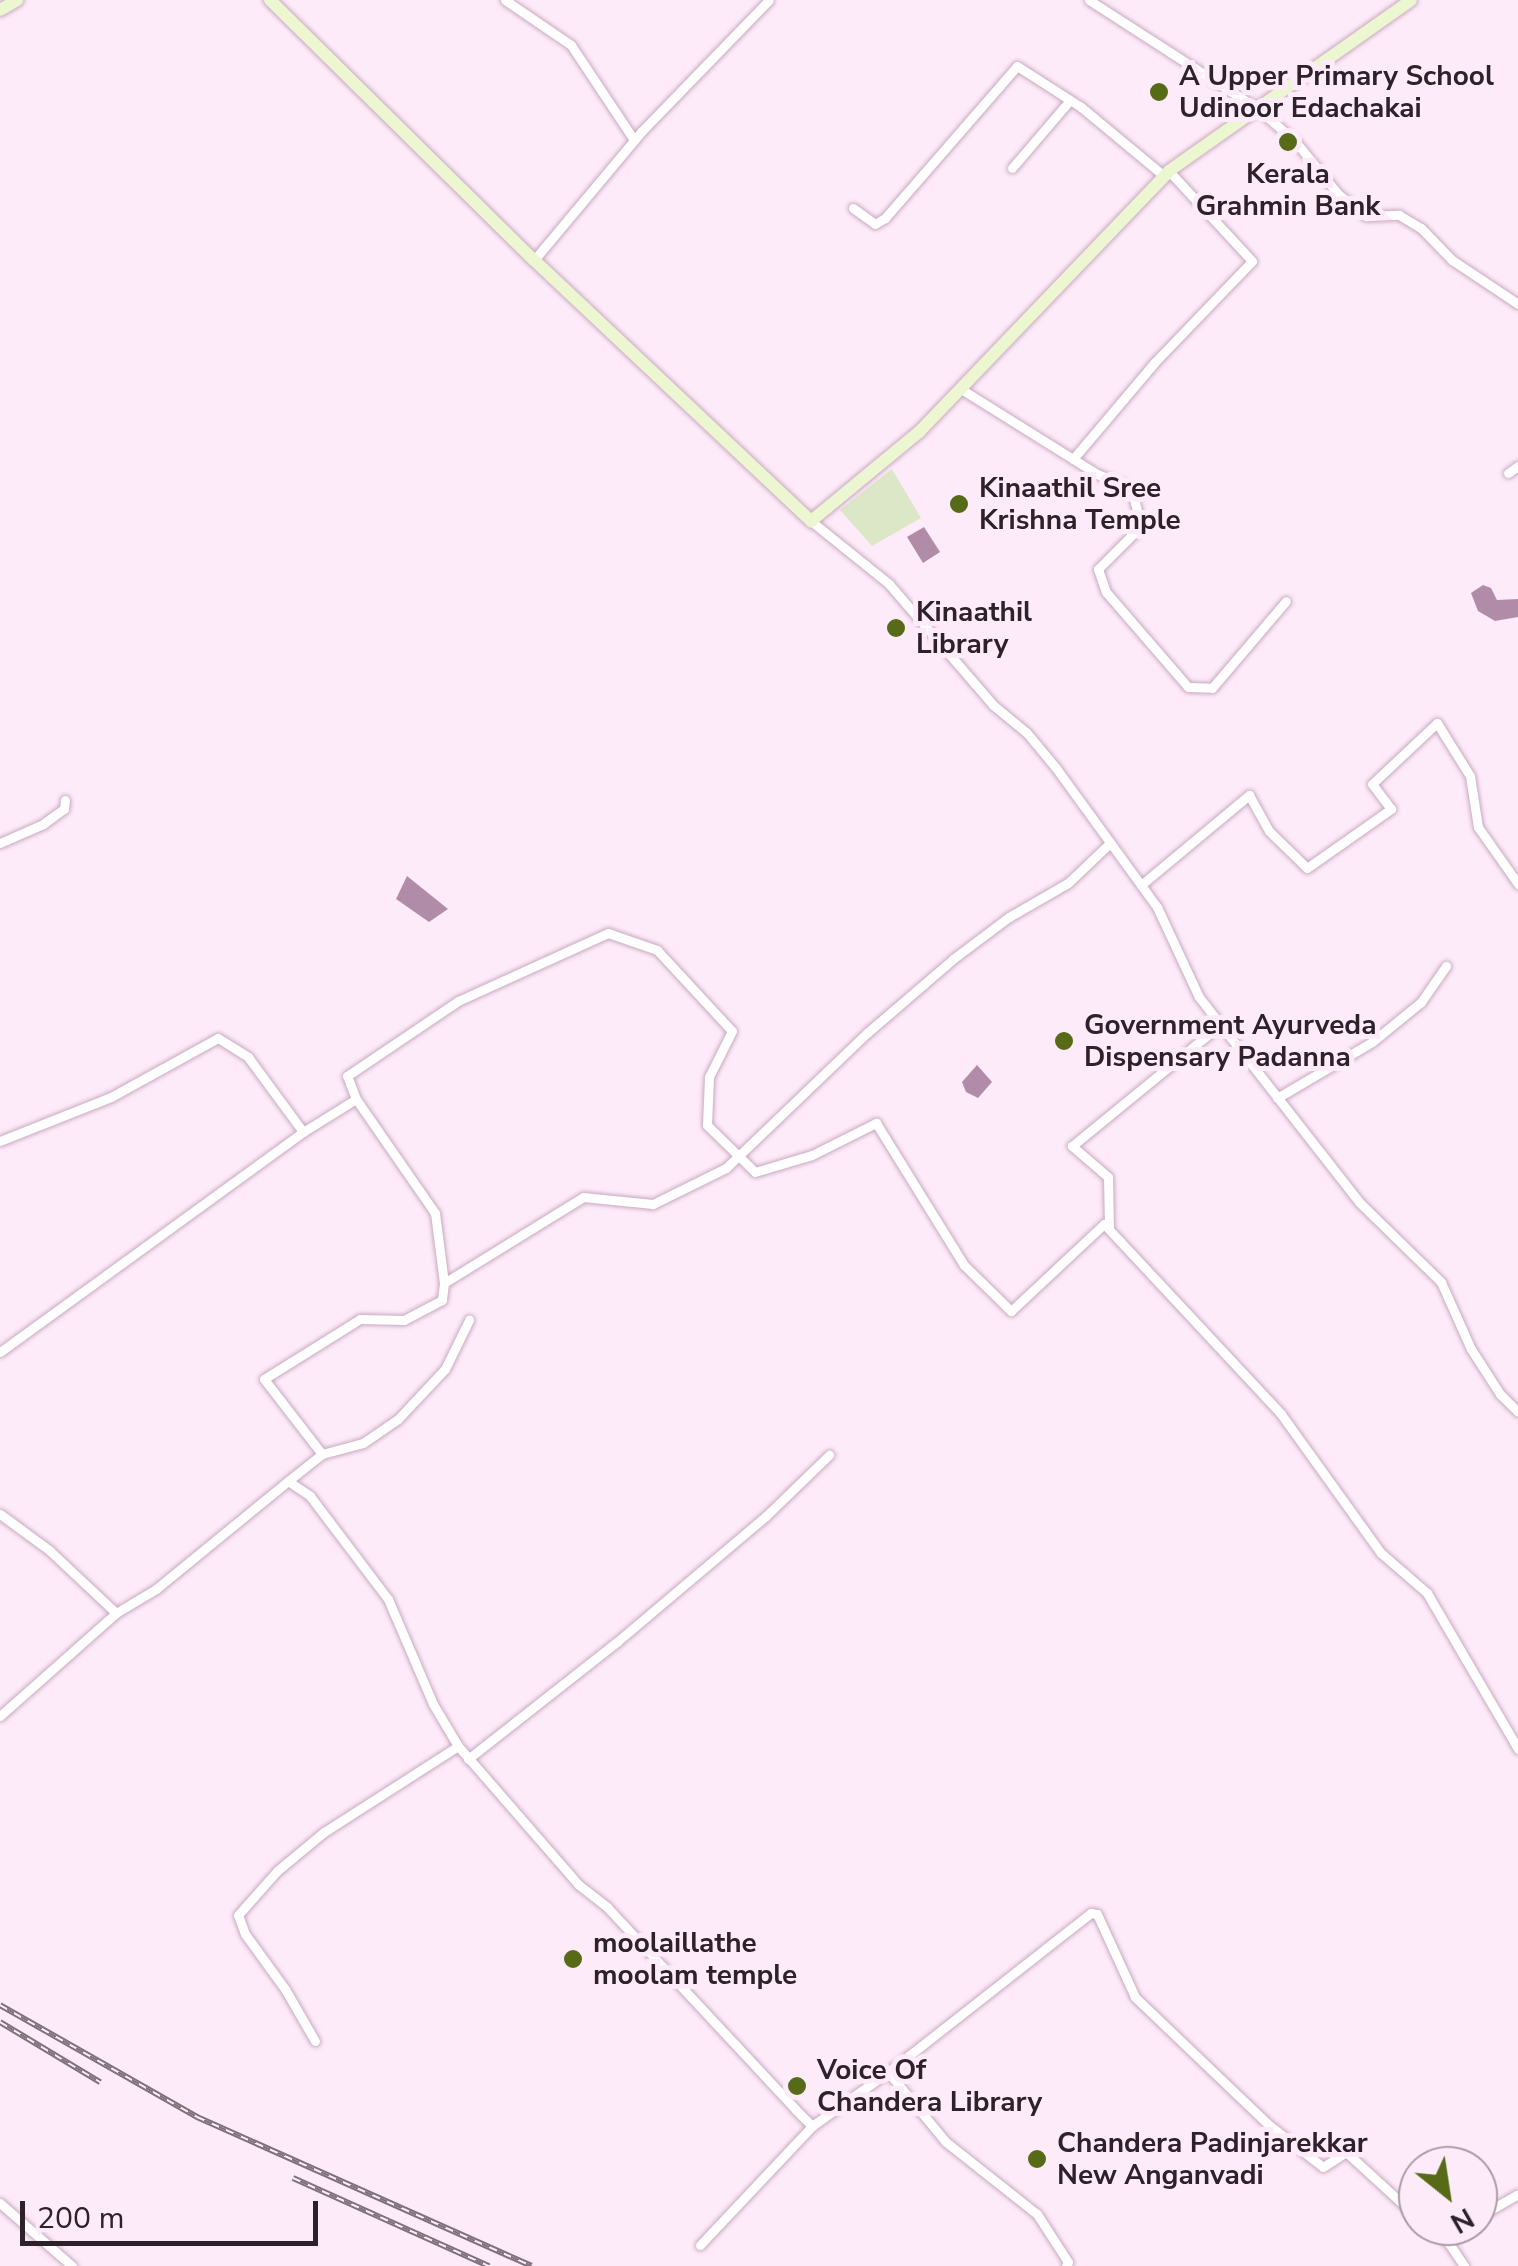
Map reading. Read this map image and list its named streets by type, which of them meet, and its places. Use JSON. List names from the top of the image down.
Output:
{
  "places": [
    "A Upper Primary School Udinoor Edachakai",
    "Kerala Grahmin Bank",
    "Kinaathil Sree Krishna Temple",
    "Kinaathil Library",
    "Government Ayurveda Dispensary Padanna",
    "moolaillathe moolam temple",
    "Voice Of Chandera Library",
    "Chandera Padinjarekkar New Anganvadi"
  ],
  "scale_bar": "200 m",
  "north": "bottom right"
}
